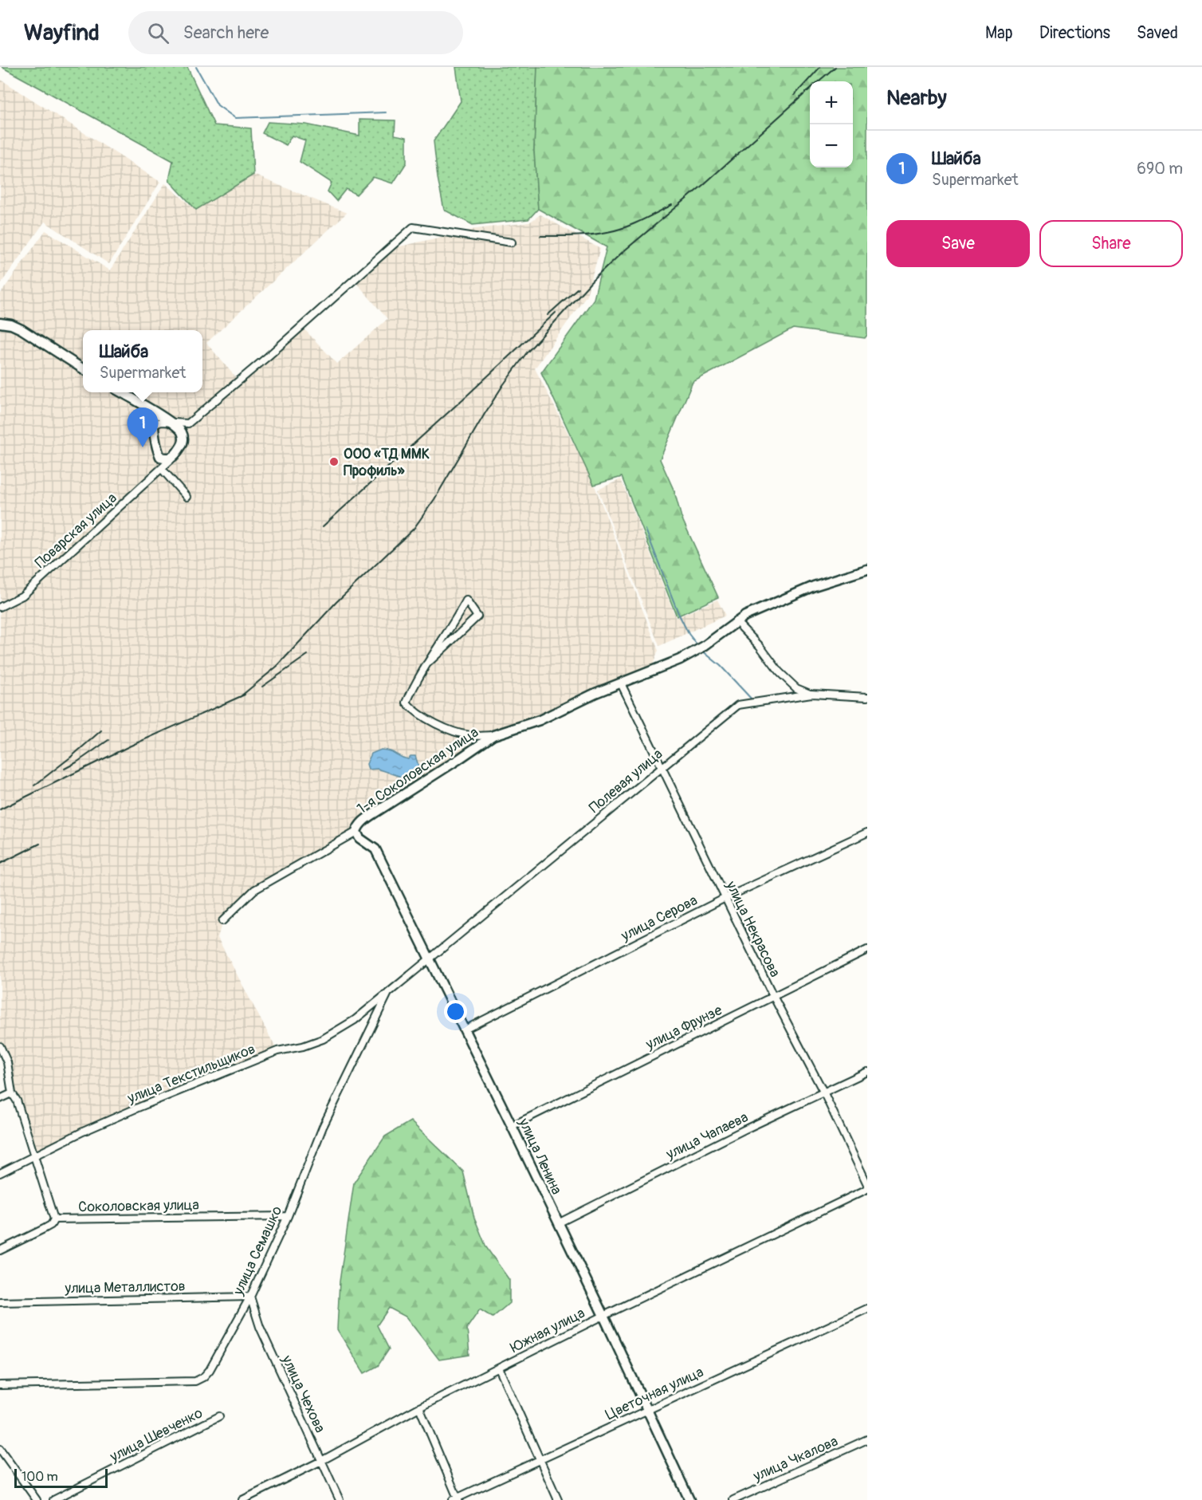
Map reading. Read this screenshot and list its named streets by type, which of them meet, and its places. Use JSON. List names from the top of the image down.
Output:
{
  "streets": {
    "street": [
      "Поварская улица",
      "1-я Соколовская улица",
      "Полевая улица",
      "улица Серова",
      "улица Некрасова",
      "улица Фрунзе",
      "улица Текстильщиков",
      "улица Чапаева",
      "улица Ленина",
      "Соколовская улица",
      "улица Семашко",
      "улица Металлистов",
      "Южная улица",
      "Цветочная улица",
      "улица Чехова",
      "улица Шевченко",
      "улица Чкалова"
    ]
  },
  "crossings": [
    ["1-я Соколовская улица", "улица Некрасова"],
    ["1-я Соколовская улица", "улица Ленина"],
    ["Полевая улица", "улица Некрасова"],
    ["Полевая улица", "улица Ленина"],
    ["Полевая улица", "улица Семашко"],
    ["улица Серова", "улица Некрасова"],
    ["улица Серова", "улица Ленина"],
    ["улица Некрасова", "улица Фрунзе"],
    ["улица Некрасова", "улица Чапаева"],
    ["улица Фрунзе", "улица Ленина"],
    ["улица Текстильщиков", "улица Семашко"],
    ["улица Чапаева", "улица Ленина"],
    ["улица Ленина", "улица Семашко"],
    ["улица Ленина", "Южная улица"],
    ["улица Ленина", "Цветочная улица"],
    ["Соколовская улица", "улица Семашко"],
    ["улица Семашко", "улица Металлистов"],
    ["улица Семашко", "улица Чехова"],
    ["улица Металлистов", "улица Чехова"],
    ["Южная улица", "улица Чехова"]
  ],
  "places": ["ООО «ТД ММК Профиль»"],
  "scale_bar": "100 m",
  "page": {
    "header": "Wayfind",
    "search": "Search here",
    "nav": ["Map", "Directions", "Saved"],
    "heading": "Nearby",
    "map_buttons": ["+", "−"],
    "list": [
      {
        "mark": "1",
        "name": "Шайба",
        "note": "Supermarket",
        "value": "690 m"
      }
    ],
    "buttons": ["Save", "Share"],
    "popup": ["Шайба", "Supermarket"],
    "pins": "1",
    "scale": "100 m"
  }
}
